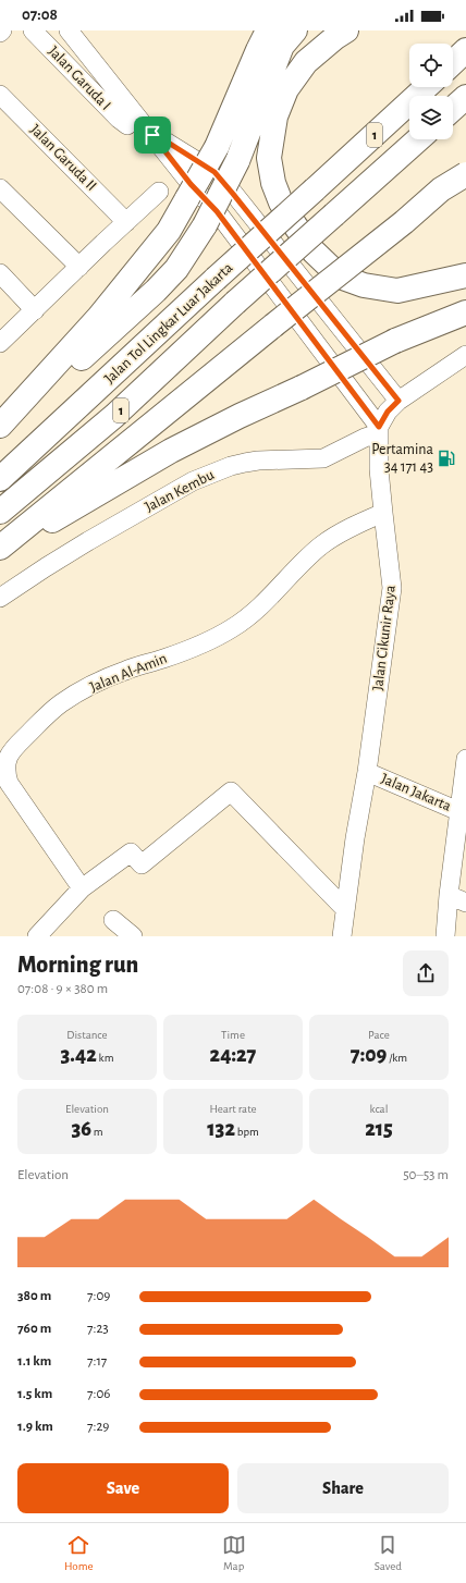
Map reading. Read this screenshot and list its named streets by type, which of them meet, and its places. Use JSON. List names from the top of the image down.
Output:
{
  "streets": {
    "highway": ["1", "Jalan Tol Lingkar Luar Jakarta"],
    "street": [
      "Jalan Garuda I",
      "Jalan Garuda II",
      "Jalan Kembu",
      "Jalan Cikunir Raya",
      "Jalan Al-Amin",
      "Jalan Jakarta"
    ]
  },
  "crossings": [
    ["Jalan Kembu", "Jalan Cikunir Raya"],
    ["Jalan Cikunir Raya", "Jalan Al-Amin"],
    ["Jalan Cikunir Raya", "Jalan Jakarta"]
  ],
  "places": {
    "fuel station": ["Pertamina 34 171 43"]
  },
  "page": {
    "status": "07:08",
    "heading": ["Morning run", "07:08 · 9 × 380 m"],
    "stats": [
      ["Distance", "3.42 km"],
      ["Time", "24:27"],
      ["Pace", "7:09 /km"],
      ["Elevation", "36 m"],
      ["Heart rate", "132 bpm"],
      ["kcal", "215"]
    ],
    "chart": ["Elevation", "50–53 m"],
    "list": [
      {
        "name": "380 m",
        "note": "7:09"
      },
      {
        "name": "760 m",
        "note": "7:23"
      },
      {
        "name": "1.1 km",
        "note": "7:17"
      },
      {
        "name": "1.5 km",
        "note": "7:06"
      },
      {
        "name": "1.9 km",
        "note": "7:29"
      }
    ],
    "buttons": ["Save", "Share"],
    "tabs": ["Home", "Map", "Saved"]
  }
}
